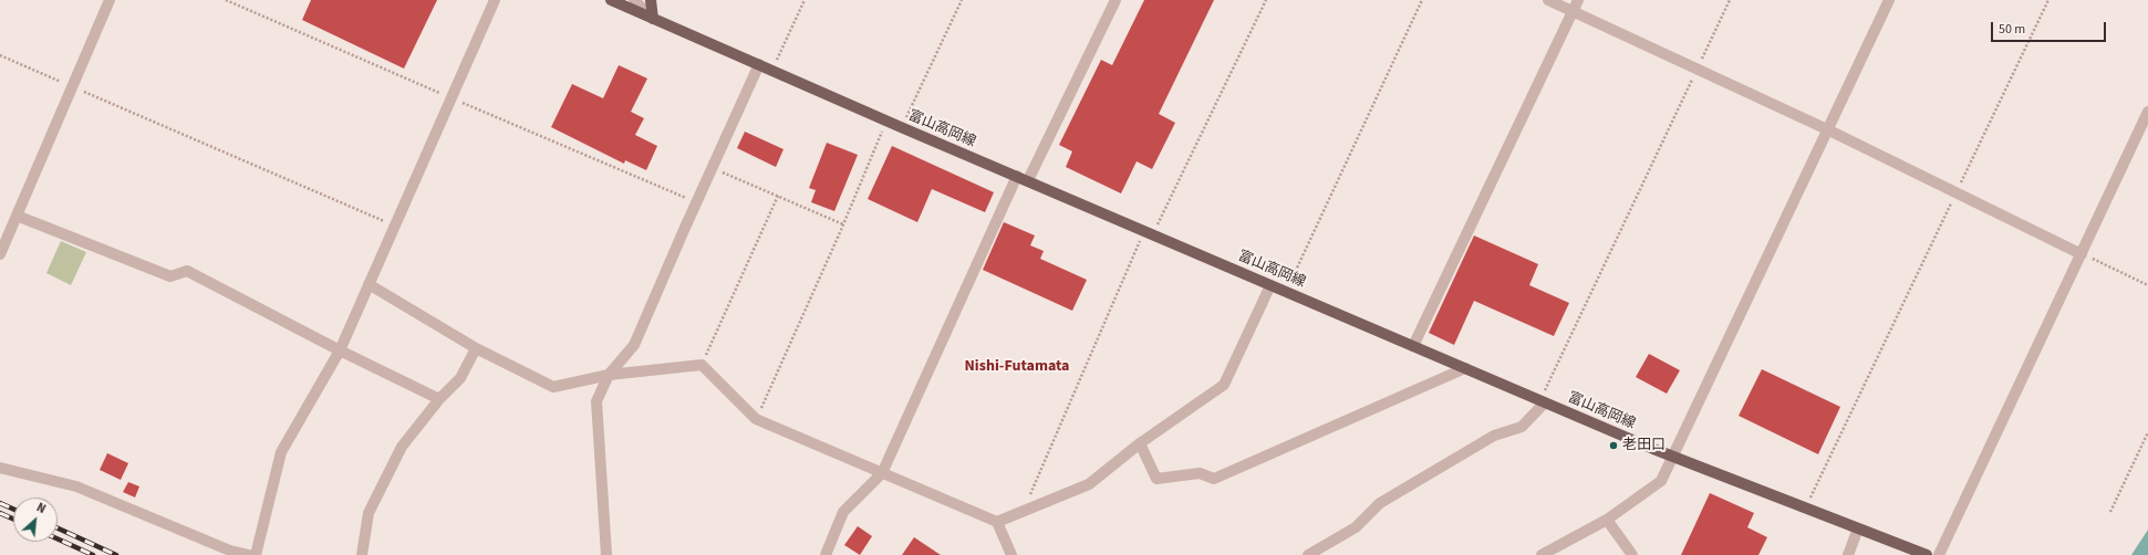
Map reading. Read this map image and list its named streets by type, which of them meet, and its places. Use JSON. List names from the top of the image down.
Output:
{
  "streets": {
    "main road": ["富山高岡線"]
  },
  "districts": ["Nishi-Futamata"],
  "places": ["老田口"],
  "scale_bar": "50 m",
  "north": "top right"
}
